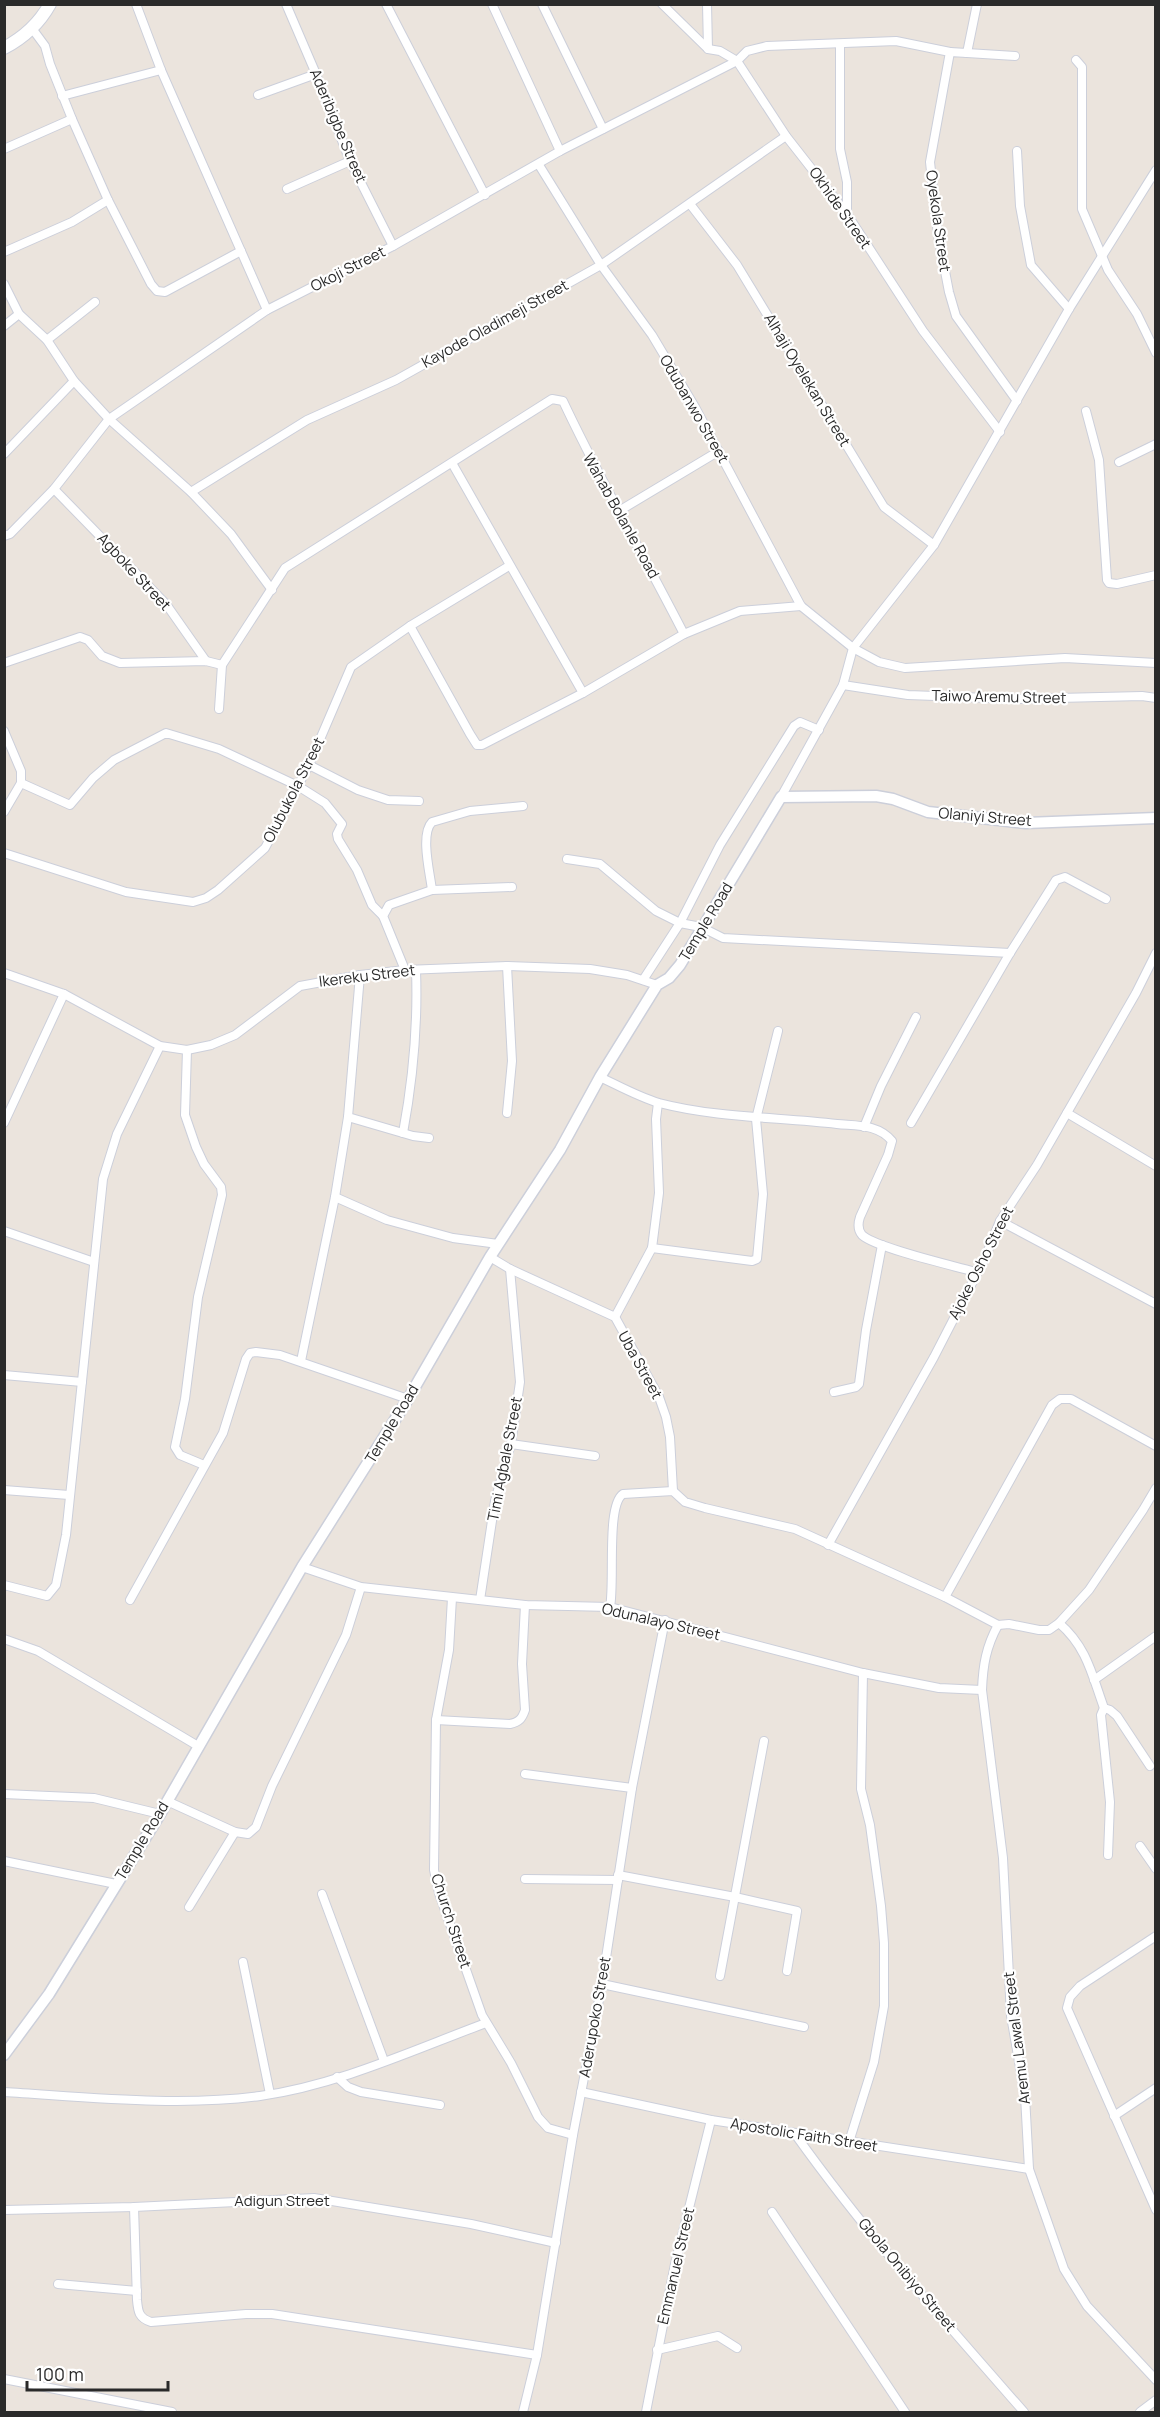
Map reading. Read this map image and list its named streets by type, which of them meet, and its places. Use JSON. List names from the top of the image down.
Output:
{
  "streets": {
    "street": [
      "Aderibigbe Street",
      "Okhide Street",
      "Oyekola Street",
      "Okoji Street",
      "Kayode Oladimeji Street",
      "Alhaji Oyelekan Street",
      "Odubanwo Street",
      "Wahab Bolanle Road",
      "Agboke Street",
      "Taiwo Aremu Street",
      "Olubukola Street",
      "Olaniyi Street",
      "Temple Road",
      "Ikereku Street",
      "Ajoke Osho Street",
      "Uba Street",
      "Timi Agbale Street",
      "Odunalayo Street",
      "Church Street",
      "Aderupoko Street",
      "Aremu Lawal Street",
      "Apostolic Faith Street",
      "Adigun Street",
      "Emmanuel Street",
      "Gbola Onibiyo Street"
    ]
  },
  "crossings": [
    ["Aderibigbe Street", "Okoji Street"],
    ["Okhide Street", "Okoji Street"],
    ["Okhide Street", "Kayode Oladimeji Street"],
    ["Oyekola Street", "Okoji Street"],
    ["Okoji Street", "Odubanwo Street"],
    ["Okoji Street", "Agboke Street"],
    ["Kayode Oladimeji Street", "Alhaji Oyelekan Street"],
    ["Kayode Oladimeji Street", "Odubanwo Street"],
    ["Olaniyi Street", "Temple Road"],
    ["Temple Road", "Ikereku Street"],
    ["Temple Road", "Odunalayo Street"],
    ["Uba Street", "Timi Agbale Street"],
    ["Timi Agbale Street", "Odunalayo Street"],
    ["Odunalayo Street", "Church Street"],
    ["Odunalayo Street", "Aderupoko Street"],
    ["Odunalayo Street", "Aremu Lawal Street"],
    ["Church Street", "Aderupoko Street"],
    ["Aderupoko Street", "Apostolic Faith Street"],
    ["Aderupoko Street", "Adigun Street"],
    ["Aremu Lawal Street", "Apostolic Faith Street"],
    ["Apostolic Faith Street", "Emmanuel Street"],
    ["Apostolic Faith Street", "Gbola Onibiyo Street"]
  ],
  "scale_bar": "100 m"
}
